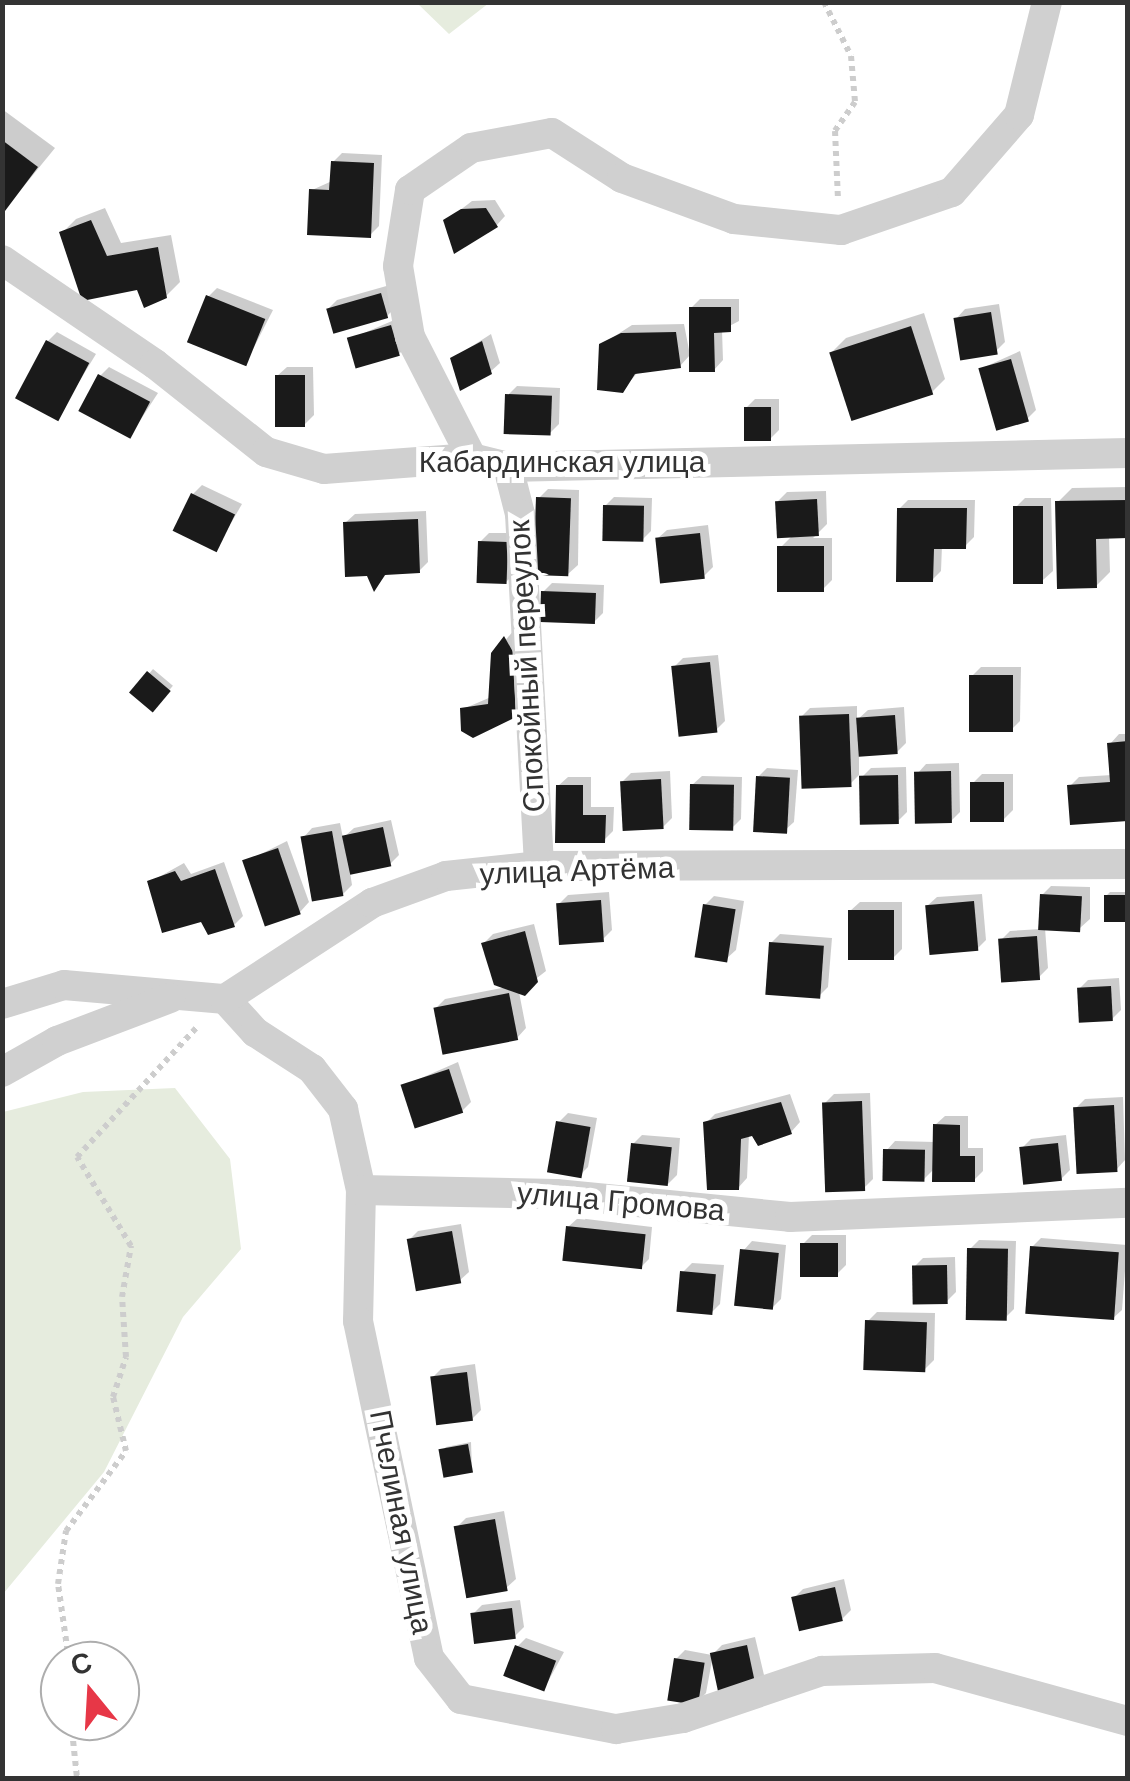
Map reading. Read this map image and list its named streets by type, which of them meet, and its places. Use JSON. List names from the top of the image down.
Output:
{
  "streets": {
    "street": [
      "Кабардинская улица",
      "Спокойный переулок",
      "улица Артёма",
      "улица Громова",
      "Пчелиная улица"
    ]
  },
  "crossings": [
    ["Кабардинская улица", "Спокойный переулок"],
    ["Спокойный переулок", "улица Артёма"],
    ["улица Громова", "Пчелиная улица"]
  ],
  "north": "top"
}
